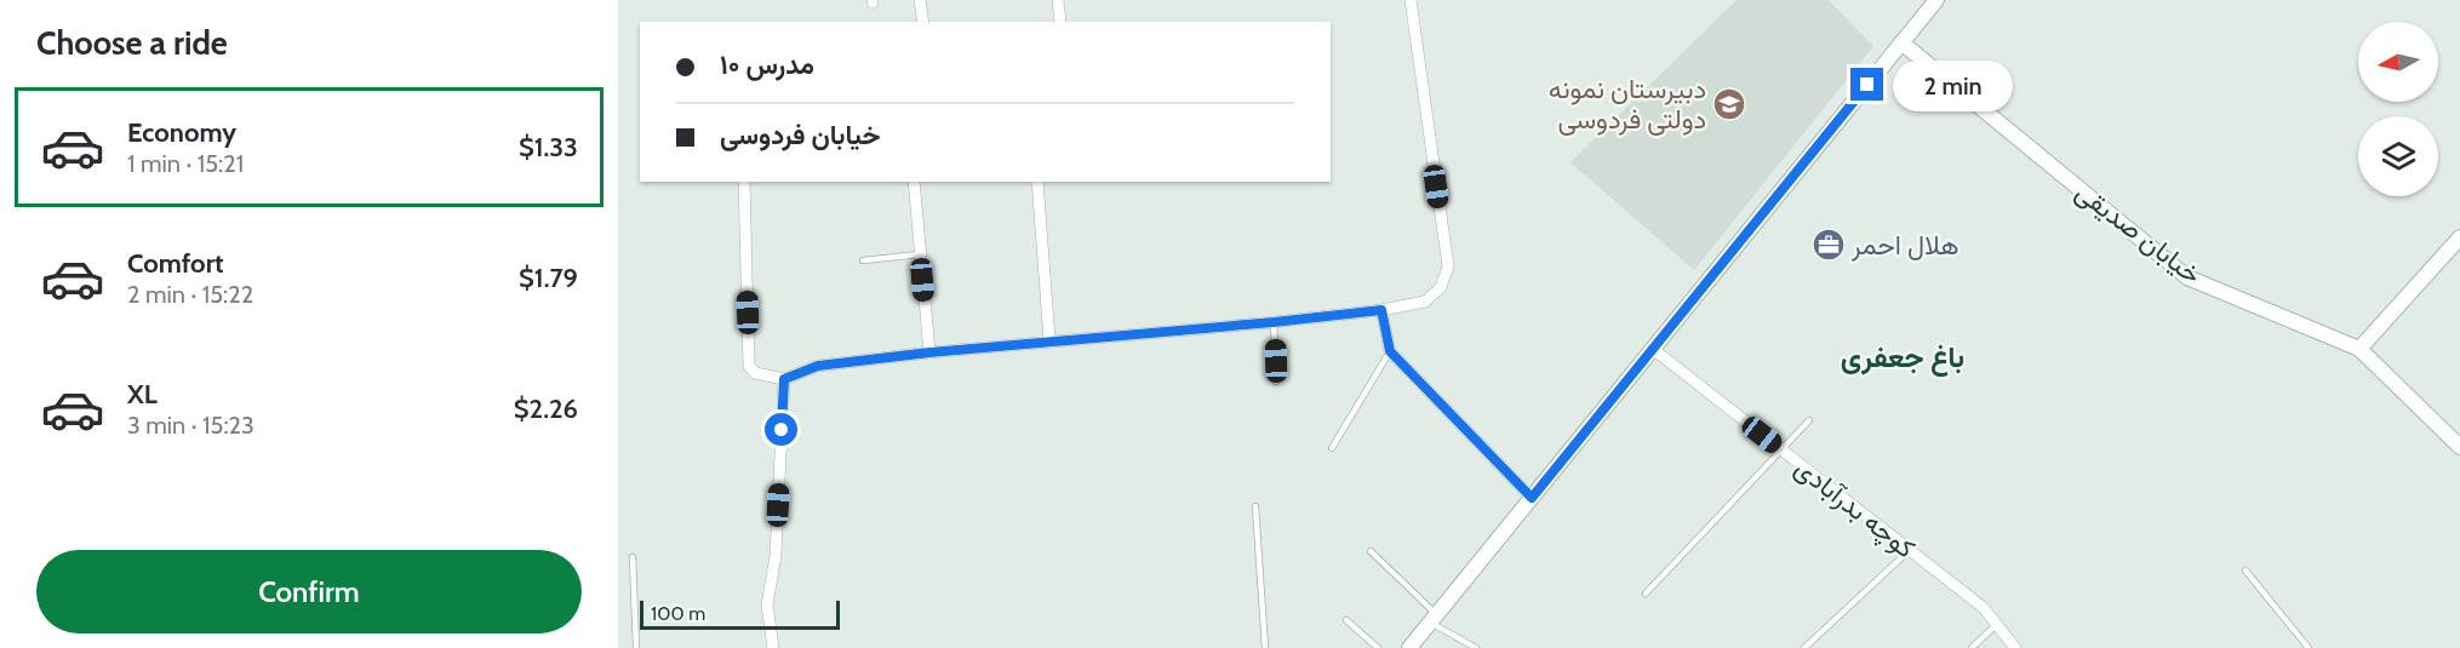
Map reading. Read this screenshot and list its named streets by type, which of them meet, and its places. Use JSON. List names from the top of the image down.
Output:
{
  "streets": {
    "street": ["خیابان صدیقی", "کوچه بدرآبادی"]
  },
  "districts": ["باغ جعفری"],
  "places": {
    "school or university": ["دبیرستان نمونه دولتی فردوسی"],
    "office": ["هلال احمر"]
  },
  "scale_bar": "100 m",
  "north": "left",
  "page": {
    "heading": "Choose a ride",
    "banner": ["مدرس ۱۰", "خیابان فردوسی"],
    "bubble": "2 min",
    "list": [
      {
        "name": "Economy",
        "note": "1 min · 15:21",
        "value": "$1.33"
      },
      {
        "name": "Comfort",
        "note": "2 min · 15:22",
        "value": "$1.79"
      },
      {
        "name": "XL",
        "note": "3 min · 15:23",
        "value": "$2.26"
      }
    ],
    "buttons": "Confirm",
    "scale": "100 m"
  }
}
